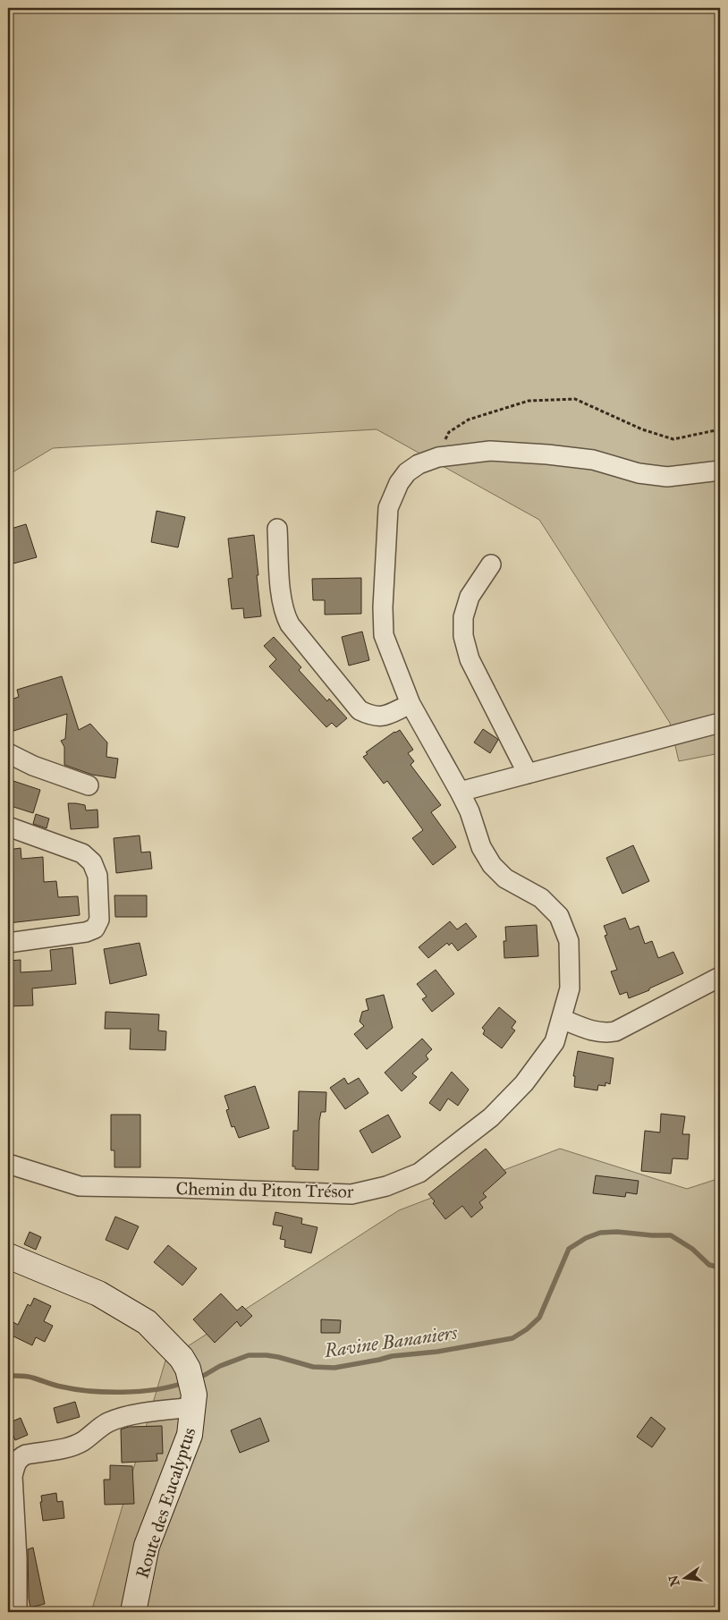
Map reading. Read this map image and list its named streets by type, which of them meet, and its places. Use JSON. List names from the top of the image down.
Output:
{
  "streets": {
    "main road": ["Route des Eucalyptus"],
    "street": ["Chemin du Piton Trésor"]
  },
  "water": ["Ravine Bananiers"],
  "north": "left"
}
